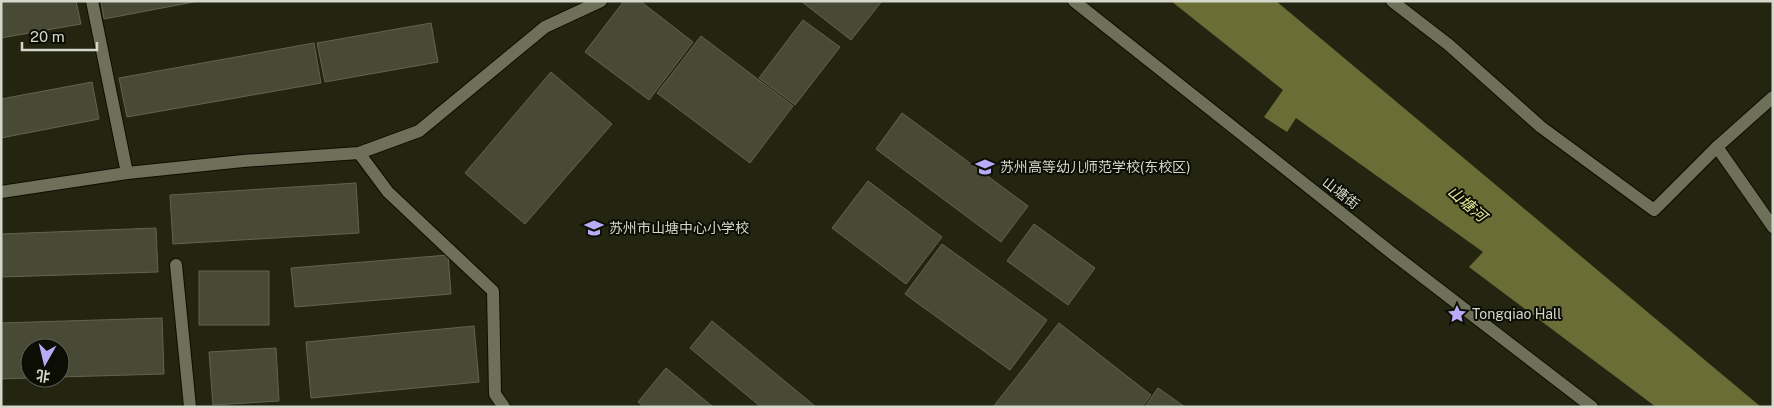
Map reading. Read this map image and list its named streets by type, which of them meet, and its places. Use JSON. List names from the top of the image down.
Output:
{
  "streets": {
    "street": ["山塘街"]
  },
  "water": ["山塘河"],
  "places": {
    "school or university": ["苏州高等幼儿师范学校(东校区)", "苏州市山塘中心小学校"],
    "place": ["Tongqiao Hall"]
  },
  "scale_bar": "20 m",
  "north": "bottom"
}
